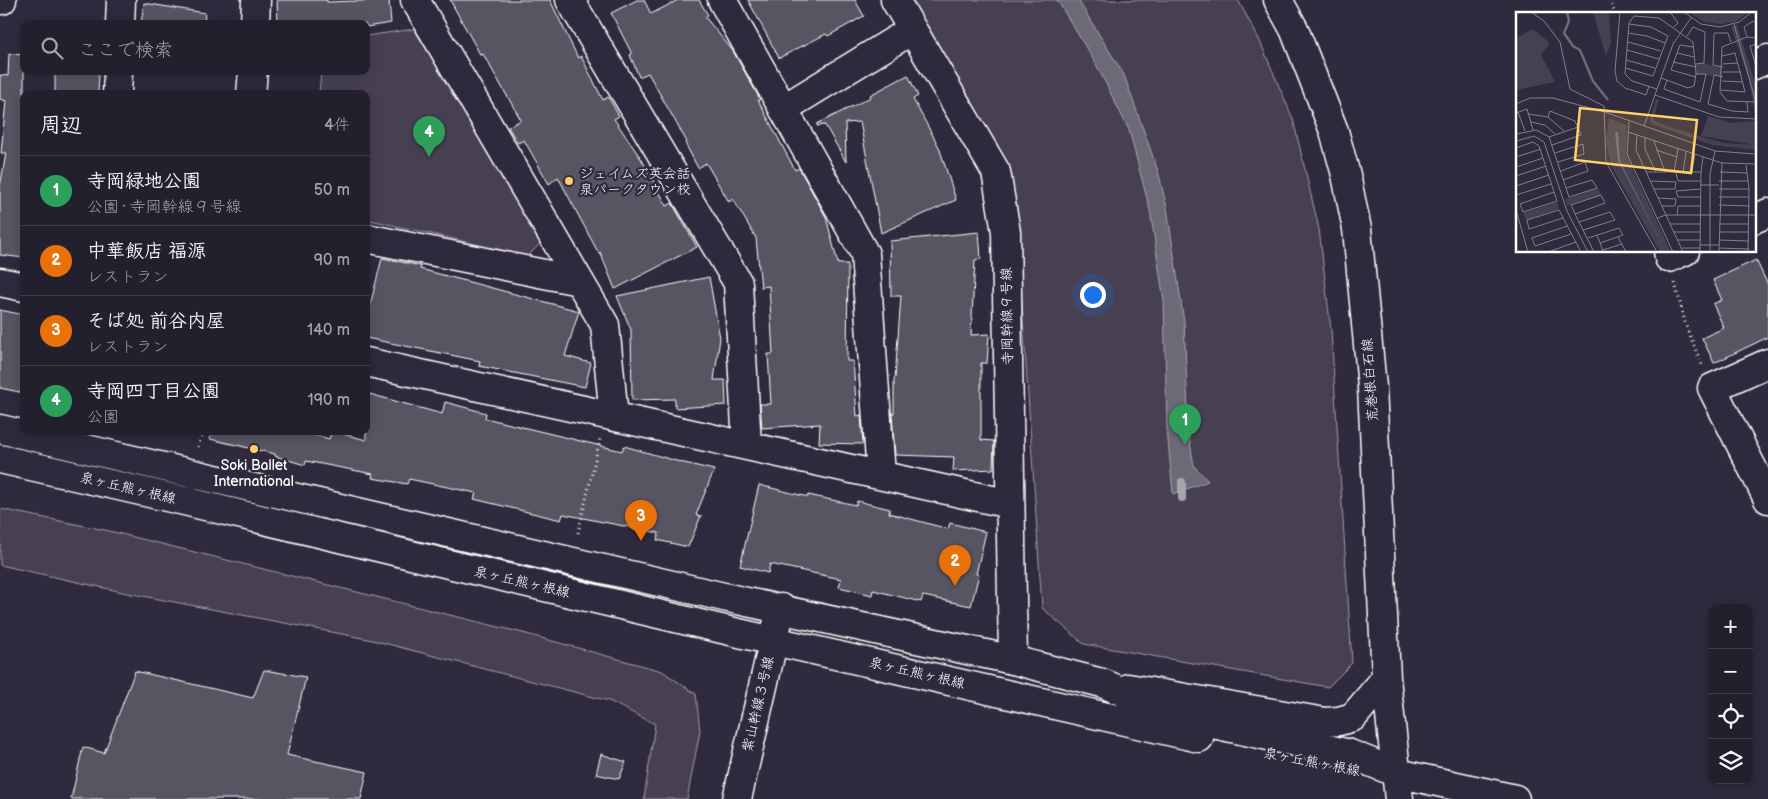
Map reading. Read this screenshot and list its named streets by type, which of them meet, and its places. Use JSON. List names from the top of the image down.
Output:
{
  "streets": {
    "street": [
      "寺岡幹線９号線",
      "荒巻根白石線",
      "泉ヶ丘熊ヶ根線",
      "紫山幹線３号線"
    ]
  },
  "crossings": [
    ["寺岡幹線９号線", "泉ヶ丘熊ヶ根線"],
    ["荒巻根白石線", "泉ヶ丘熊ヶ根線"],
    ["泉ヶ丘熊ヶ根線", "紫山幹線３号線"]
  ],
  "places": ["ジェイムズ英会話 泉パークタウン校", "Soki Ballet International"],
  "page": {
    "search": "ここで検索",
    "heading": ["周辺", "4件"],
    "pins": [
      "4",
      "1",
      "3",
      "2"
    ],
    "list": [
      {
        "mark": "1",
        "name": "寺岡緑地公園",
        "note": "公園 · 寺岡幹線９号線",
        "value": "50 m"
      },
      {
        "mark": "2",
        "name": "中華飯店 福源",
        "note": "レストラン",
        "value": "90 m"
      },
      {
        "mark": "3",
        "name": "そば処 前谷内屋",
        "note": "レストラン",
        "value": "140 m"
      },
      {
        "mark": "4",
        "name": "寺岡四丁目公園",
        "note": "公園",
        "value": "190 m"
      }
    ],
    "map_buttons": ["+", "−"]
  }
}
